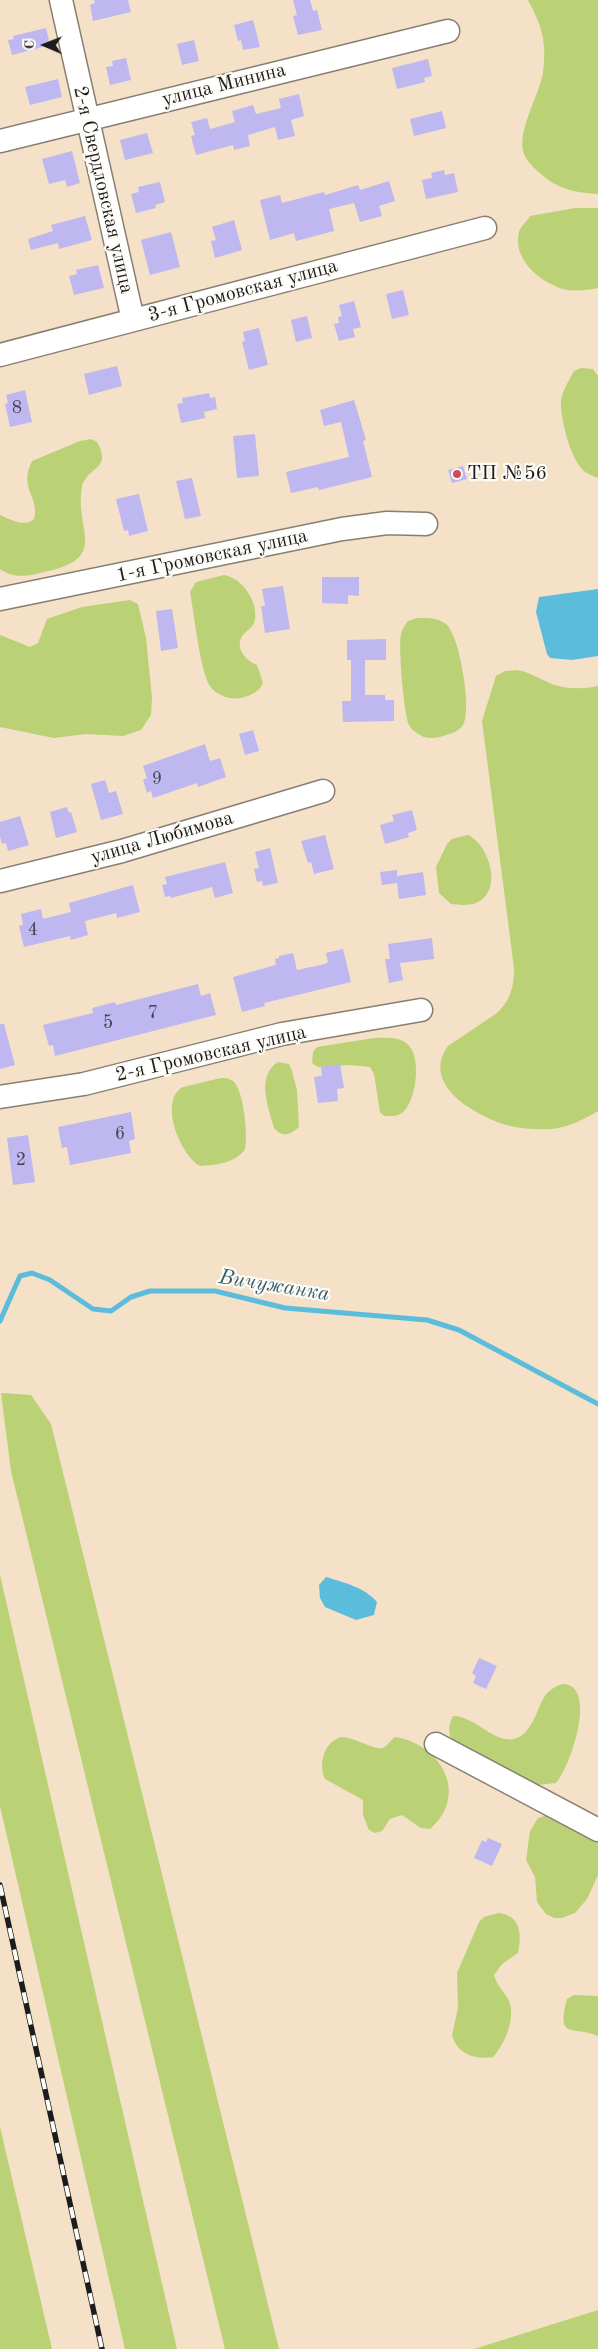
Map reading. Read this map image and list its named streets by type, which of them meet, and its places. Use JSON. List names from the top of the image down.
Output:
{
  "streets": {
    "street": [
      "улица Минина",
      "2-я Свердловская улица",
      "3-я Громовская улица",
      "1-я Громовская улица",
      "улица Любимова",
      "2-я Громовская улица"
    ]
  },
  "crossings": [
    ["улица Минина", "2-я Свердловская улица"],
    ["2-я Свердловская улица", "3-я Громовская улица"]
  ],
  "water": ["Вичужанка"],
  "places": ["ТП №56"],
  "house_numbers": [
    "8",
    "9",
    "4",
    "7",
    "5",
    "6",
    "2"
  ],
  "north": "left"
}
